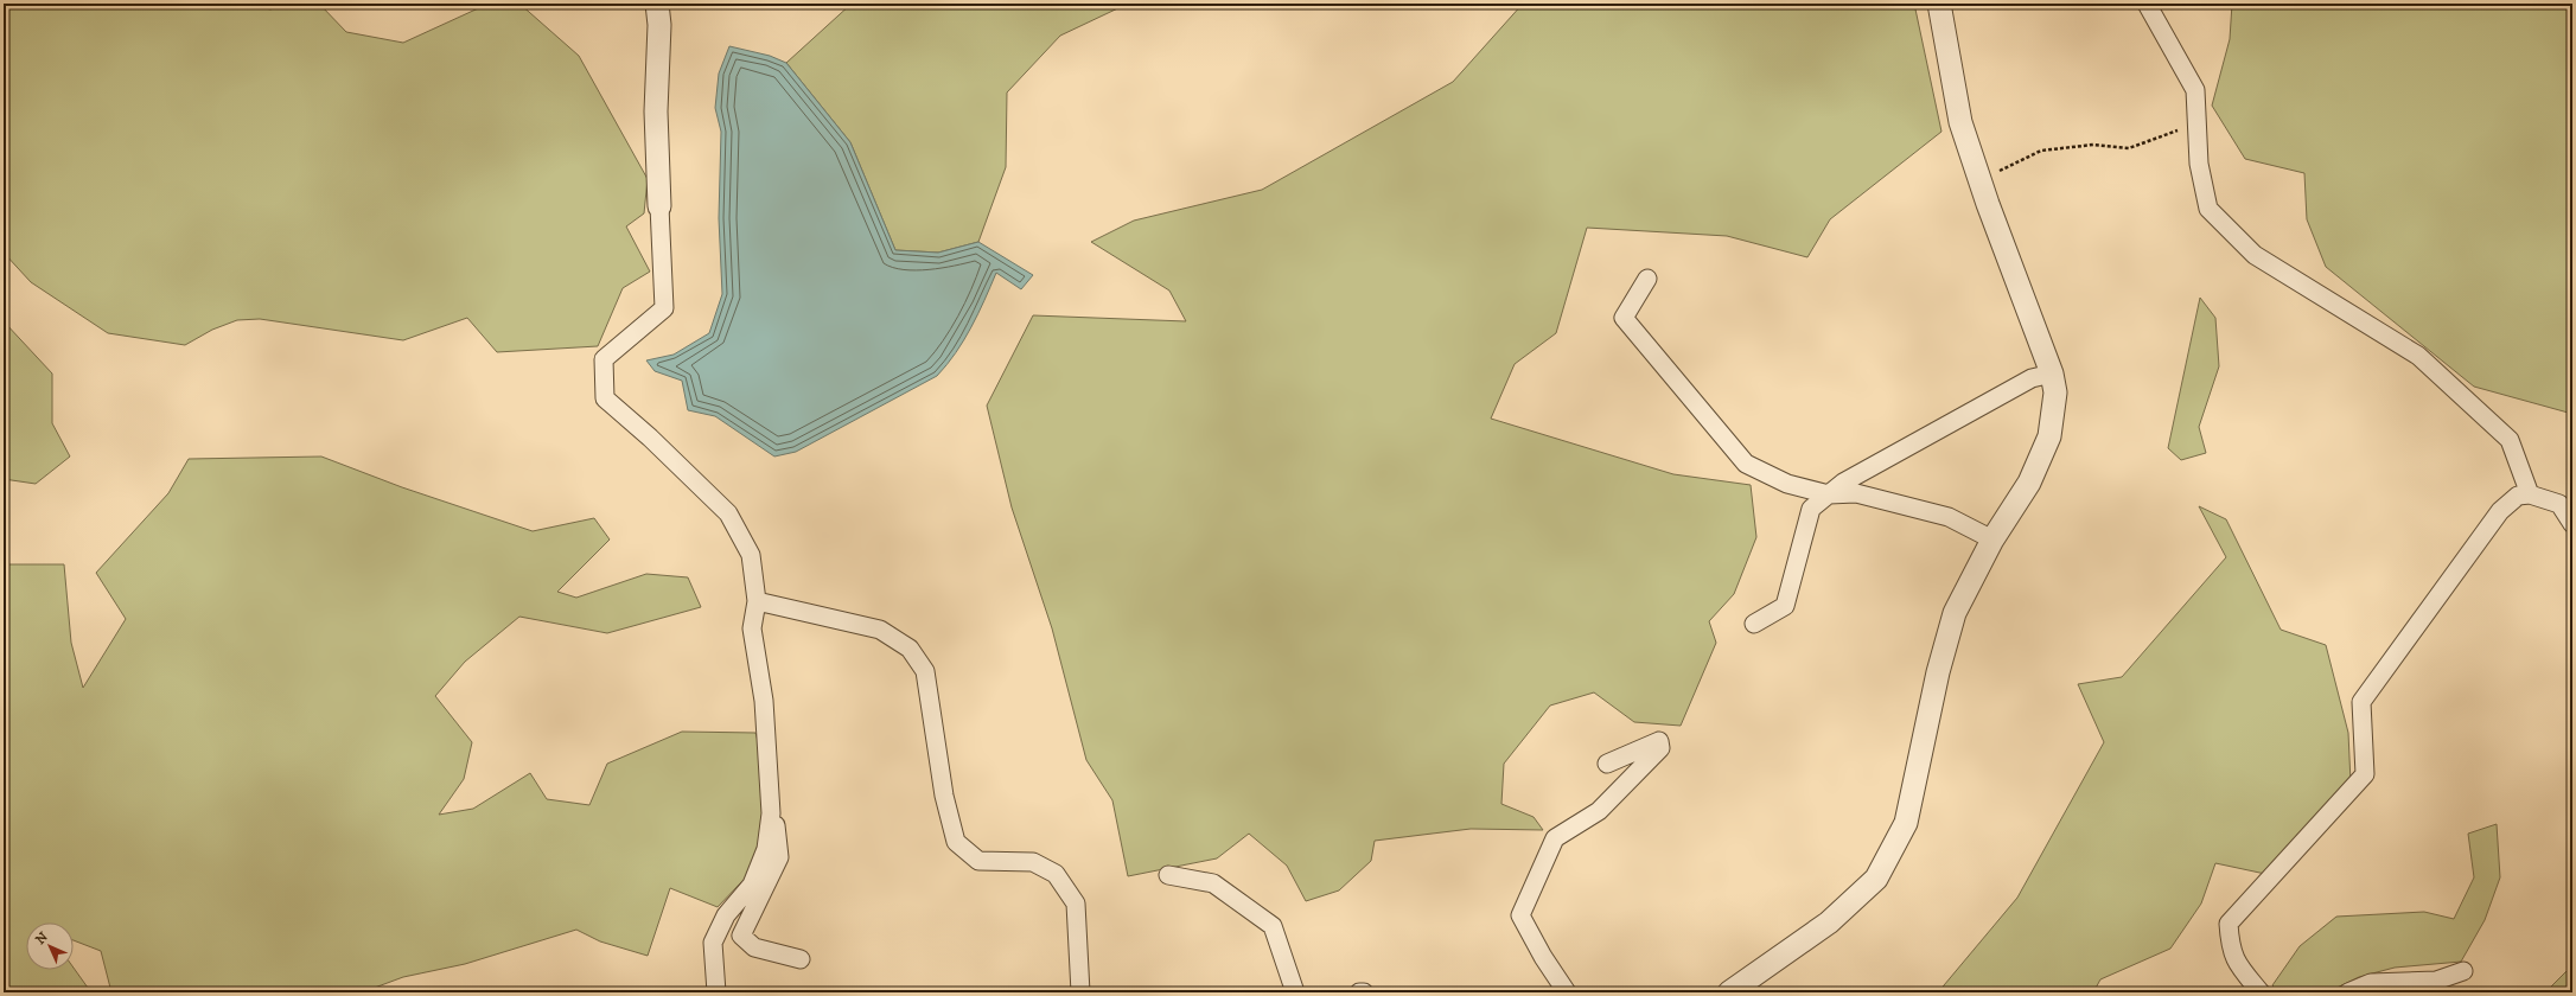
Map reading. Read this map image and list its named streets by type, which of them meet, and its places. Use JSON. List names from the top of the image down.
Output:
{
  "north": "top left"
}
